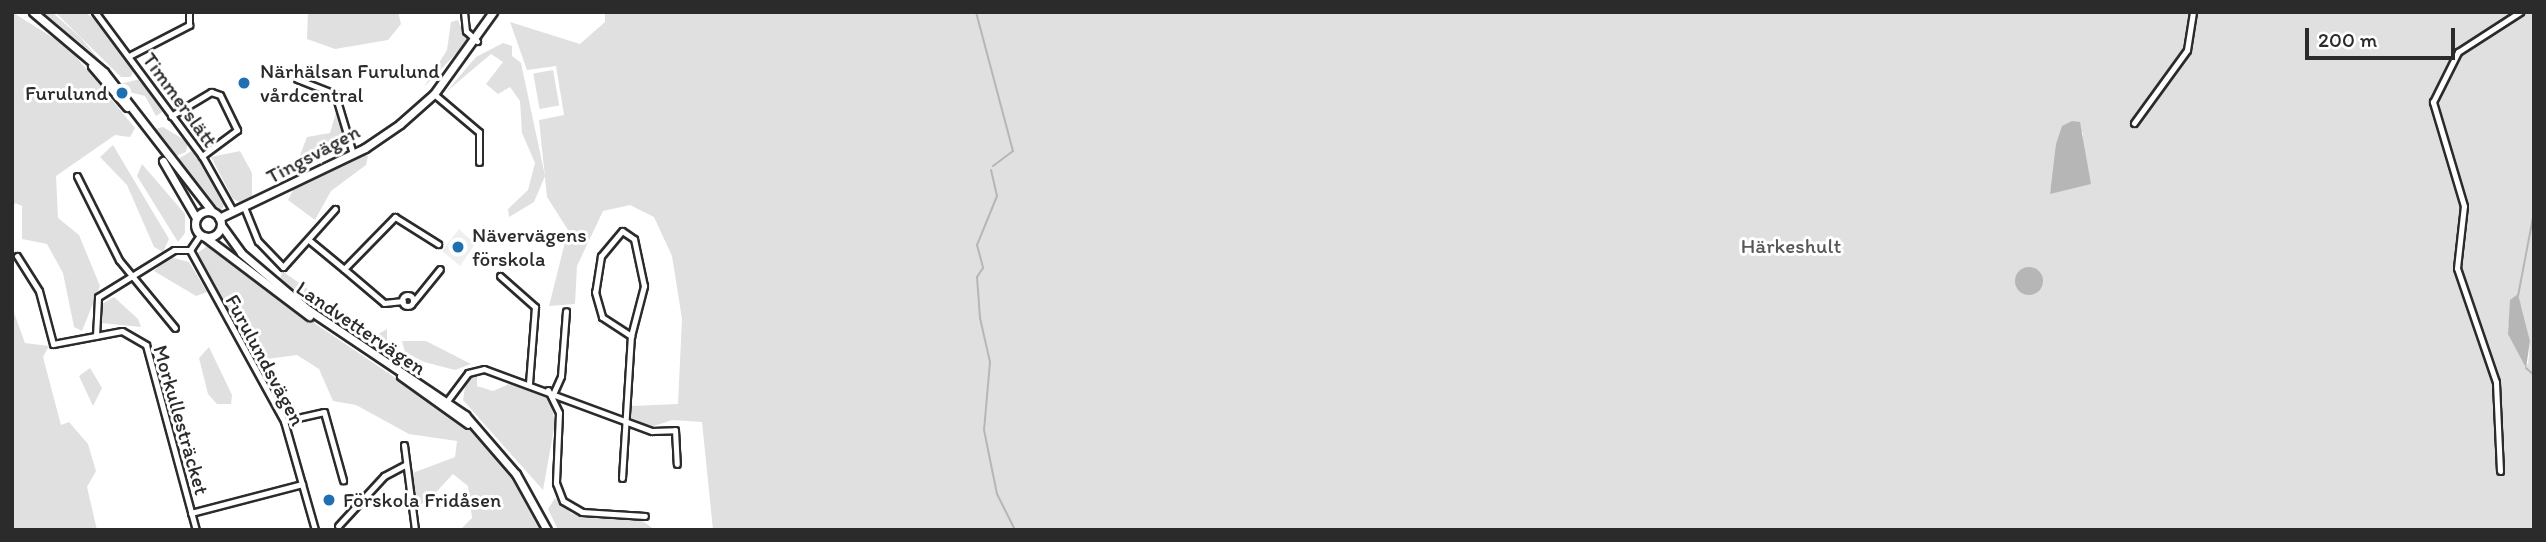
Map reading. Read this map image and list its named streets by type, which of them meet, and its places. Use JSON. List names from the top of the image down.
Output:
{
  "streets": {
    "street": [
      "Timmerslätt",
      "Tingsvägen",
      "Landvettervägen",
      "Furulundsvägen",
      "Morkullesträcket"
    ]
  },
  "crossings": [
    ["Timmerslätt", "Tingsvägen"],
    ["Tingsvägen", "Landvettervägen"]
  ],
  "parks": ["Härkeshult"],
  "places": [
    "Närhälsan Furulund vårdcentral",
    "Furulund",
    "Nävervägens förskola",
    "Förskola Fridåsen"
  ],
  "scale_bar": "200 m"
}
